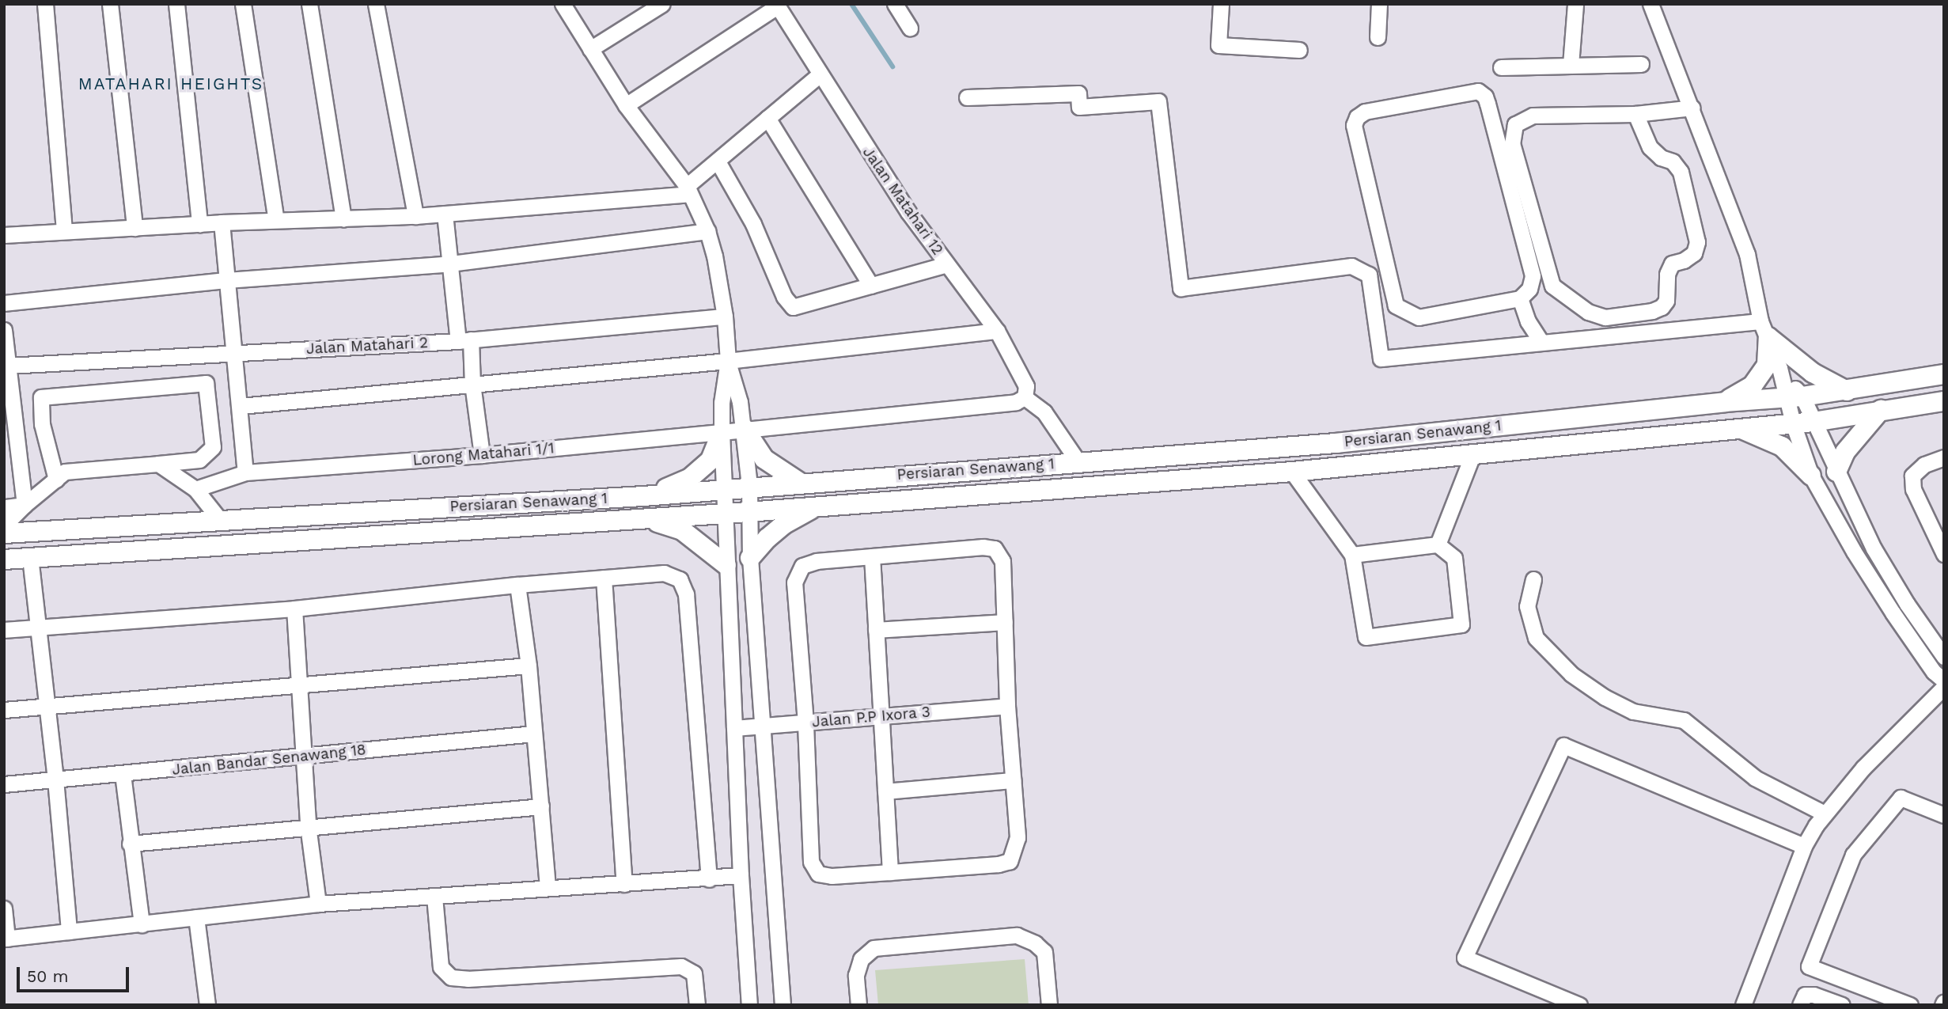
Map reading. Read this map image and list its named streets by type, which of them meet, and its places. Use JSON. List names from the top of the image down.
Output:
{
  "streets": {
    "main road": ["Persiaran Senawang 1"],
    "street": [
      "Jalan Matahari 12",
      "Jalan Matahari 2",
      "Lorong Matahari 1/1",
      "Jalan P.P Ixora 3",
      "Jalan Bandar Senawang 18"
    ]
  },
  "crossings": [
    ["Jalan Matahari 12", "Lorong Matahari 1/1"]
  ],
  "districts": ["MATAHARI HEIGHTS"],
  "scale_bar": "50 m"
}
